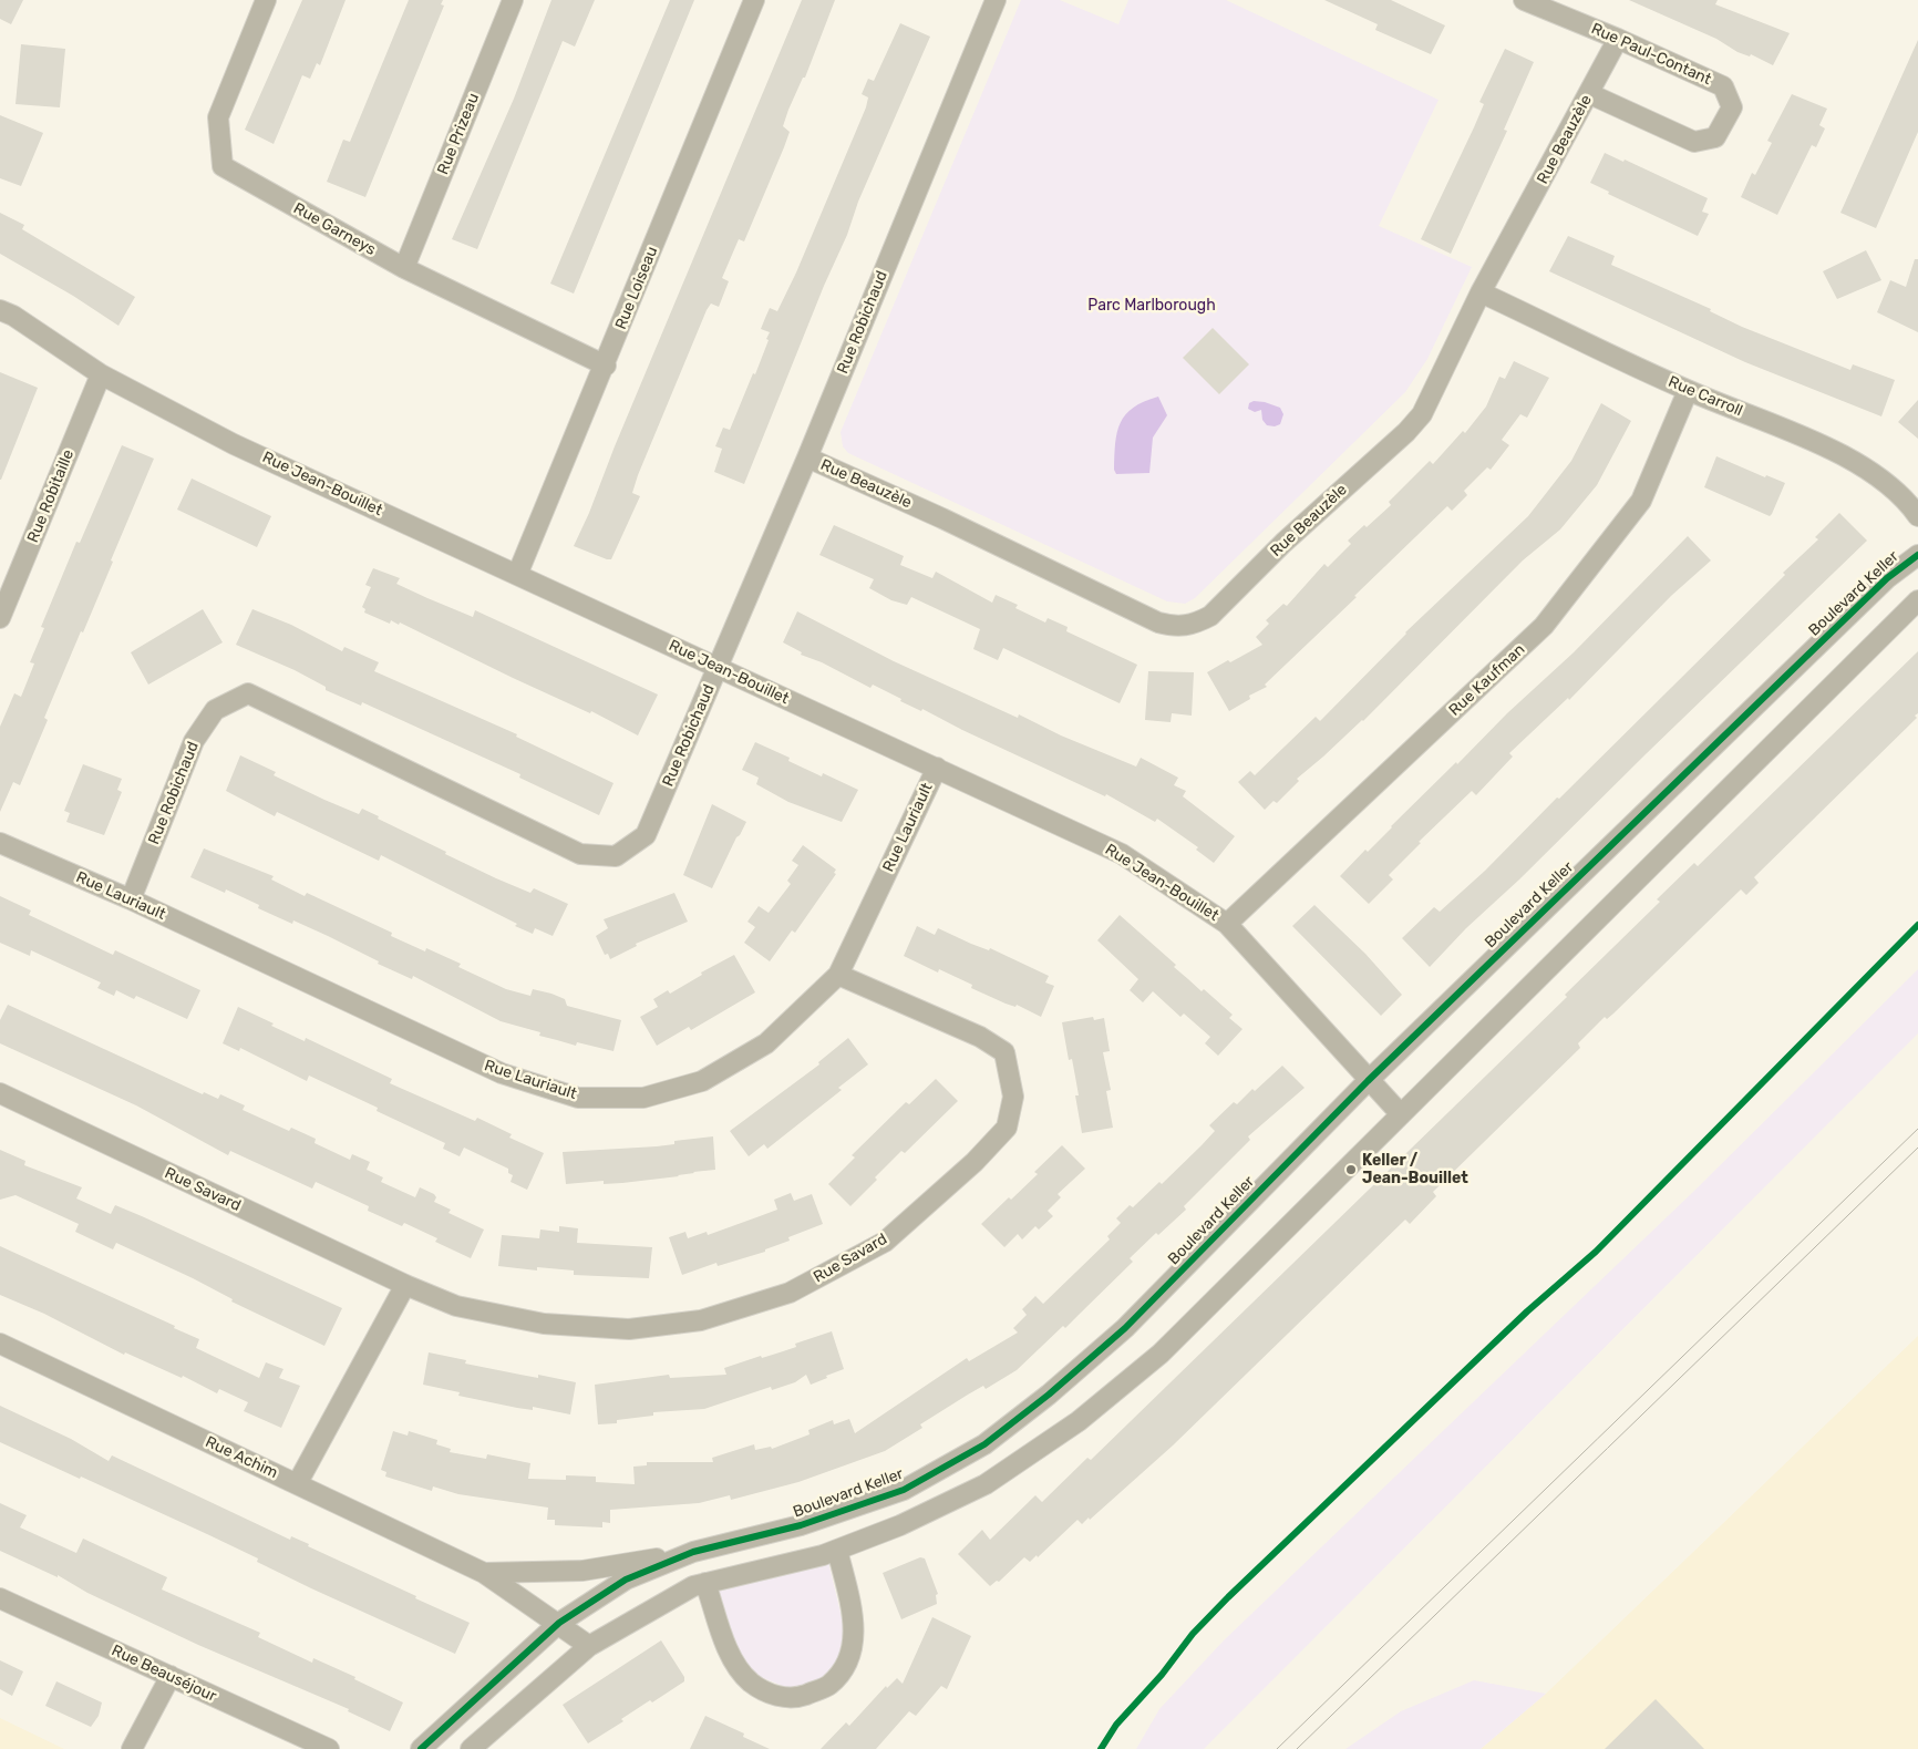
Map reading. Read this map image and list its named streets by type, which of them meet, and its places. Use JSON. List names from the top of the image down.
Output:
{
  "streets": {
    "street": [
      "Rue Paul-Contant",
      "Rue Prizeau",
      "Rue Beauzèle",
      "Rue Garneys",
      "Rue Loiseau",
      "Rue Robichaud",
      "Rue Carroll",
      "Rue Jean-Bouillet",
      "Rue Robitaille",
      "Boulevard Keller",
      "Rue Kaufman",
      "Rue Lauriault",
      "Rue Savard",
      "Rue Achim",
      "Rue Beauséjour"
    ]
  },
  "crossings": [
    ["Rue Paul-Contant", "Rue Beauzèle"],
    ["Rue Prizeau", "Rue Garneys"],
    ["Rue Beauzèle", "Rue Robichaud"],
    ["Rue Beauzèle", "Rue Carroll"],
    ["Rue Garneys", "Rue Loiseau"],
    ["Rue Loiseau", "Rue Jean-Bouillet"],
    ["Rue Robichaud", "Rue Jean-Bouillet"],
    ["Rue Robichaud", "Rue Lauriault"],
    ["Rue Carroll", "Rue Kaufman"],
    ["Rue Jean-Bouillet", "Rue Robitaille"],
    ["Rue Jean-Bouillet", "Boulevard Keller"],
    ["Rue Jean-Bouillet", "Rue Kaufman"],
    ["Rue Jean-Bouillet", "Rue Lauriault"],
    ["Boulevard Keller", "Rue Achim"],
    ["Rue Lauriault", "Rue Savard"]
  ],
  "parks": ["Parc Marlborough"],
  "places": ["Keller / Jean-Bouillet"]
}
